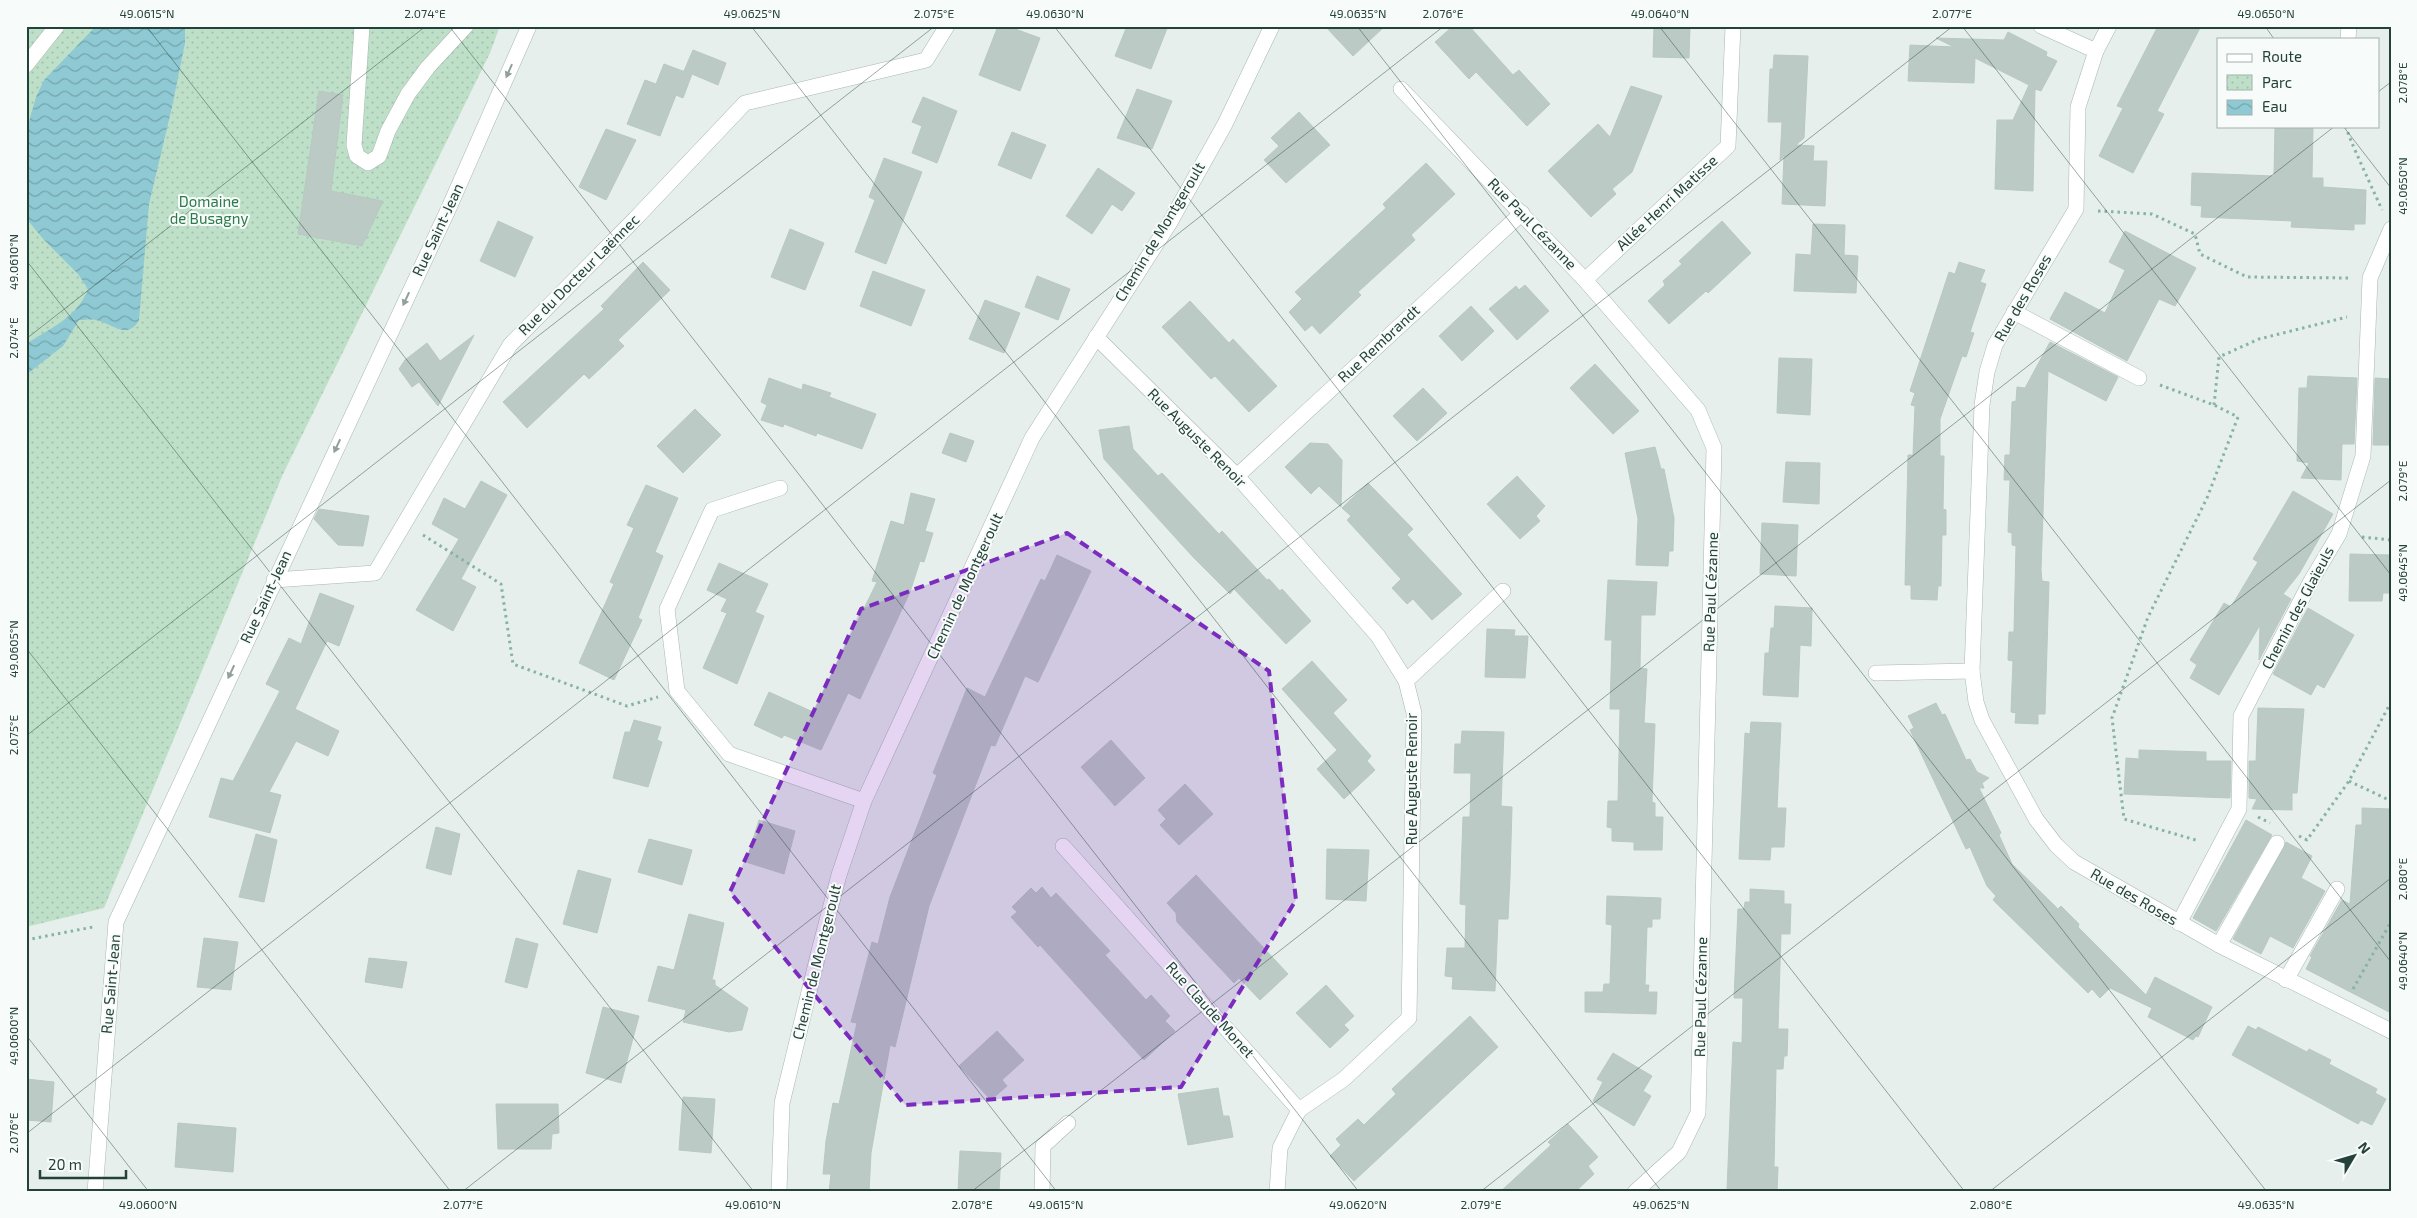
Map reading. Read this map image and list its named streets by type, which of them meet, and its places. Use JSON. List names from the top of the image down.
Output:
{
  "streets": {
    "street": [
      "Allée Henri Matisse",
      "Rue Paul Cézanne",
      "Rue Saint-Jean",
      "Chemin de Montgeroult",
      "Rue du Docteur Laënnec",
      "Rue des Roses",
      "Rue Rembrandt",
      "Rue Auguste Renoir",
      "Chemin des Glaïeuls",
      "Rue Claude Monet"
    ]
  },
  "crossings": [
    ["Allée Henri Matisse", "Rue Paul Cézanne"],
    ["Rue Paul Cézanne", "Rue Rembrandt"],
    ["Rue Saint-Jean", "Rue du Docteur Laënnec"],
    ["Chemin de Montgeroult", "Rue Auguste Renoir"],
    ["Rue des Roses", "Chemin des Glaïeuls"],
    ["Rue Rembrandt", "Rue Auguste Renoir"],
    ["Rue Auguste Renoir", "Rue Claude Monet"]
  ],
  "one_way": ["Rue Saint-Jean"],
  "parks": ["Domaine de Busagny"],
  "legend": ["Route", "Parc", "Eau"],
  "scale_bar": "20 m",
  "north": "top right",
  "coordinates": [
    "49.0615°N",
    "2.074°E",
    "49.0625°N",
    "2.075°E",
    "49.0630°N",
    "49.0635°N",
    "2.076°E",
    "49.0640°N",
    "2.077°E",
    "49.0650°N",
    "2.078°E",
    "49.0610°N",
    "2.079°E",
    "49.0645°N",
    "49.0605°N",
    "2.080°E",
    "49.0600°N",
    "49.0620°N"
  ]
}
